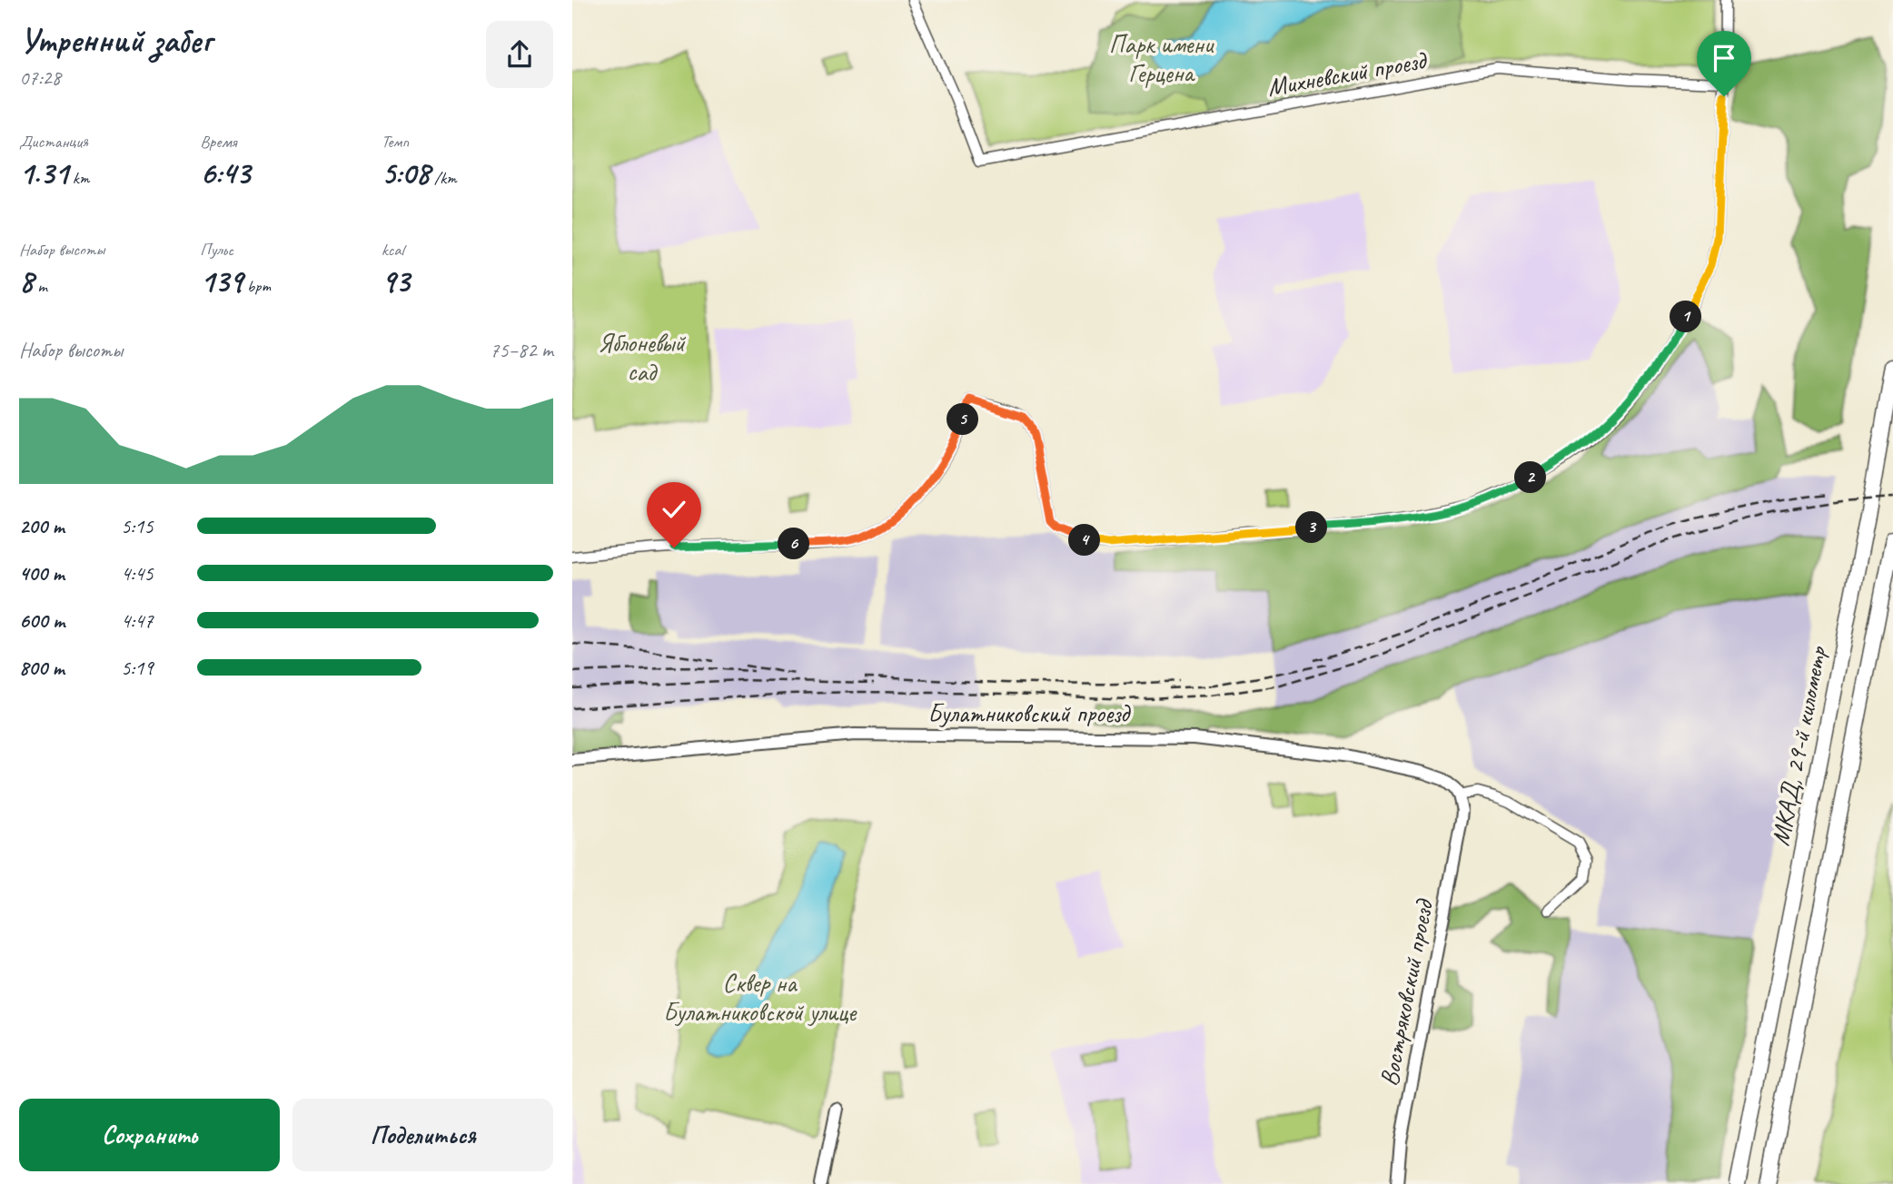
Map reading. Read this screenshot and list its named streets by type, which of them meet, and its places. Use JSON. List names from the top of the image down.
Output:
{
  "streets": {
    "highway": ["МКАД, 29-й километр"],
    "street": ["Михневский проезд", "Булатниковский проезд", "Востряковский проезд"]
  },
  "crossings": [
    ["Булатниковский проезд", "Востряковский проезд"]
  ],
  "parks": ["Парк имени Герцена", "Яблоневый сад", "Сквер на Булатниковской улице"],
  "page": {
    "heading": ["Утренний забег", "07:28"],
    "stats": [
      ["Дистанция", "1.31 km"],
      ["Время", "6:43"],
      ["Темп", "5:08 /km"],
      ["Набор высоты", "8 m"],
      ["Пульс", "139 bpm"],
      ["kcal", "93"]
    ],
    "pins": [
      "1",
      "5",
      "2",
      "3",
      "4",
      "6"
    ],
    "chart": ["Набор высоты", "75–82 m"],
    "list": [
      {
        "name": "200 m",
        "note": "5:15"
      },
      {
        "name": "400 m",
        "note": "4:45"
      },
      {
        "name": "600 m",
        "note": "4:47"
      },
      {
        "name": "800 m",
        "note": "5:19"
      }
    ],
    "buttons": ["Сохранить", "Поделиться"]
  }
}
